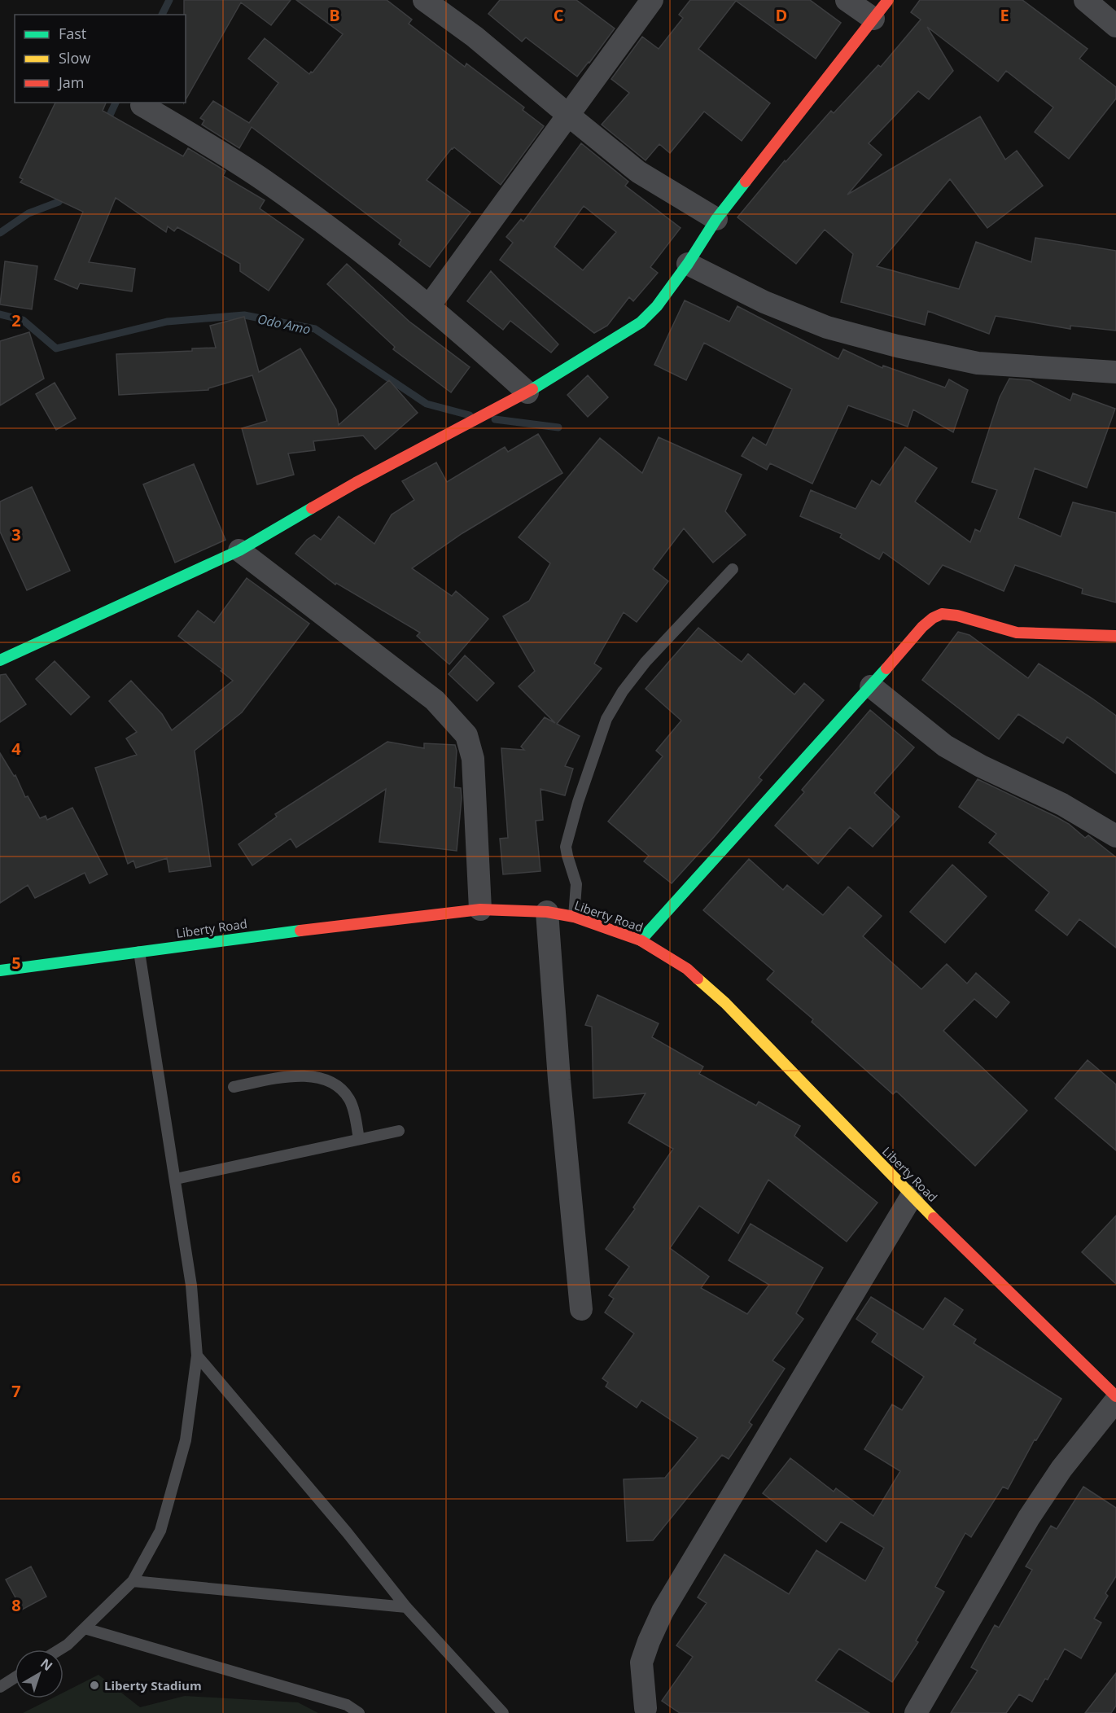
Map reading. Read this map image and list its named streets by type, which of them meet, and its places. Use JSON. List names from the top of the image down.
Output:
{
  "streets": {
    "street": ["Liberty Road"]
  },
  "water": ["Odo Amo"],
  "places": ["Liberty Stadium"],
  "legend": ["Fast", "Slow", "Jam"],
  "north": "top right",
  "grid": {
    "columns": [
      "B",
      "C",
      "D",
      "E"
    ],
    "rows": [
      "2",
      "3",
      "4",
      "5",
      "6",
      "7",
      "8"
    ]
  }
}
